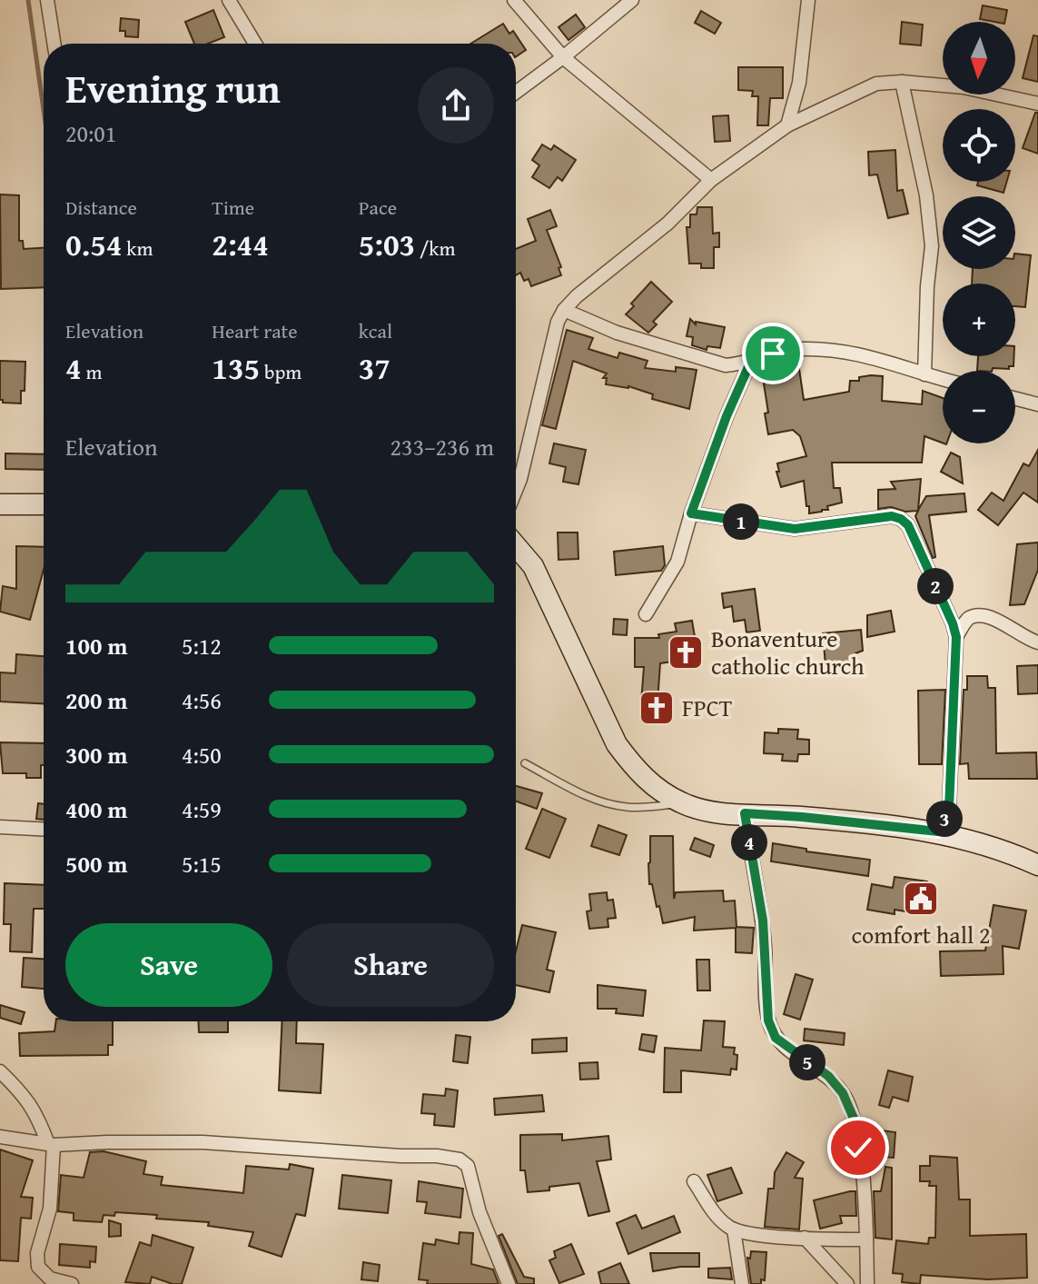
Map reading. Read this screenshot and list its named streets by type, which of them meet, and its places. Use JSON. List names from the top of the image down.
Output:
{
  "places": {
    "church": ["Bonaventure catholic church", "FPCT"],
    "public building": ["comfort hall 2"]
  },
  "north": "bottom",
  "page": {
    "map_buttons": ["+", "−"],
    "heading": ["Evening run", "20:01"],
    "stats": [
      ["Distance", "0.54 km"],
      ["Time", "2:44"],
      ["Pace", "5:03 /km"],
      ["Elevation", "4 m"],
      ["Heart rate", "135 bpm"],
      ["kcal", "37"]
    ],
    "chart": ["Elevation", "233–236 m"],
    "pins": [
      "1",
      "2",
      "3",
      "4",
      "5"
    ],
    "list": [
      {
        "name": "100 m",
        "note": "5:12"
      },
      {
        "name": "200 m",
        "note": "4:56"
      },
      {
        "name": "300 m",
        "note": "4:50"
      },
      {
        "name": "400 m",
        "note": "4:59"
      },
      {
        "name": "500 m",
        "note": "5:15"
      }
    ],
    "buttons": ["Save", "Share"]
  }
}
